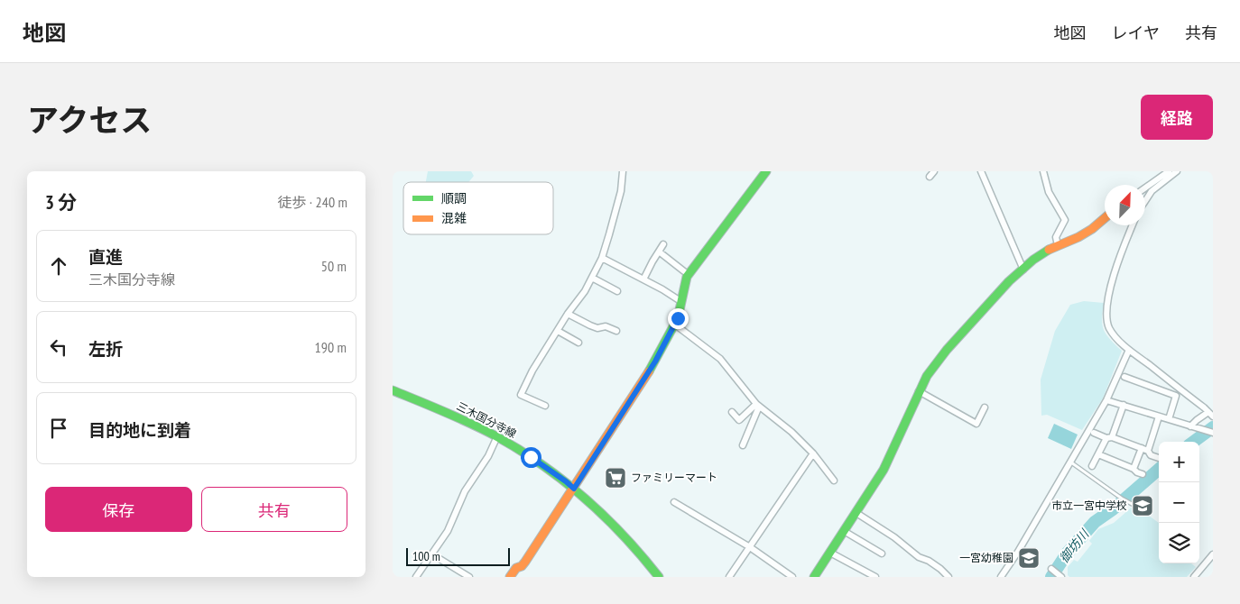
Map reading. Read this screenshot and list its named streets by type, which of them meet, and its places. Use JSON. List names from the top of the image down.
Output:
{
  "streets": {
    "street": ["三木国分寺線"]
  },
  "water": ["御坊川"],
  "places": {
    "supermarket": ["ファミリーマート"],
    "school or university": ["市立一宮中学校", "一宮幼稚園"]
  },
  "legend": ["順調", "混雑"],
  "scale_bar": "100 m",
  "north": "top right",
  "page": {
    "header": "地図",
    "nav": ["地図", "レイヤ", "共有"],
    "title": "アクセス",
    "buttons": [
      "経路",
      ["保存", "共有"]
    ],
    "heading": ["3 分", "徒歩 · 240 m"],
    "list": [
      ["直進", "三木国分寺線", "50 m"],
      ["左折", "190 m"],
      "目的地に到着"
    ],
    "map_buttons": ["+", "−"],
    "scale": "100 m"
  }
}
